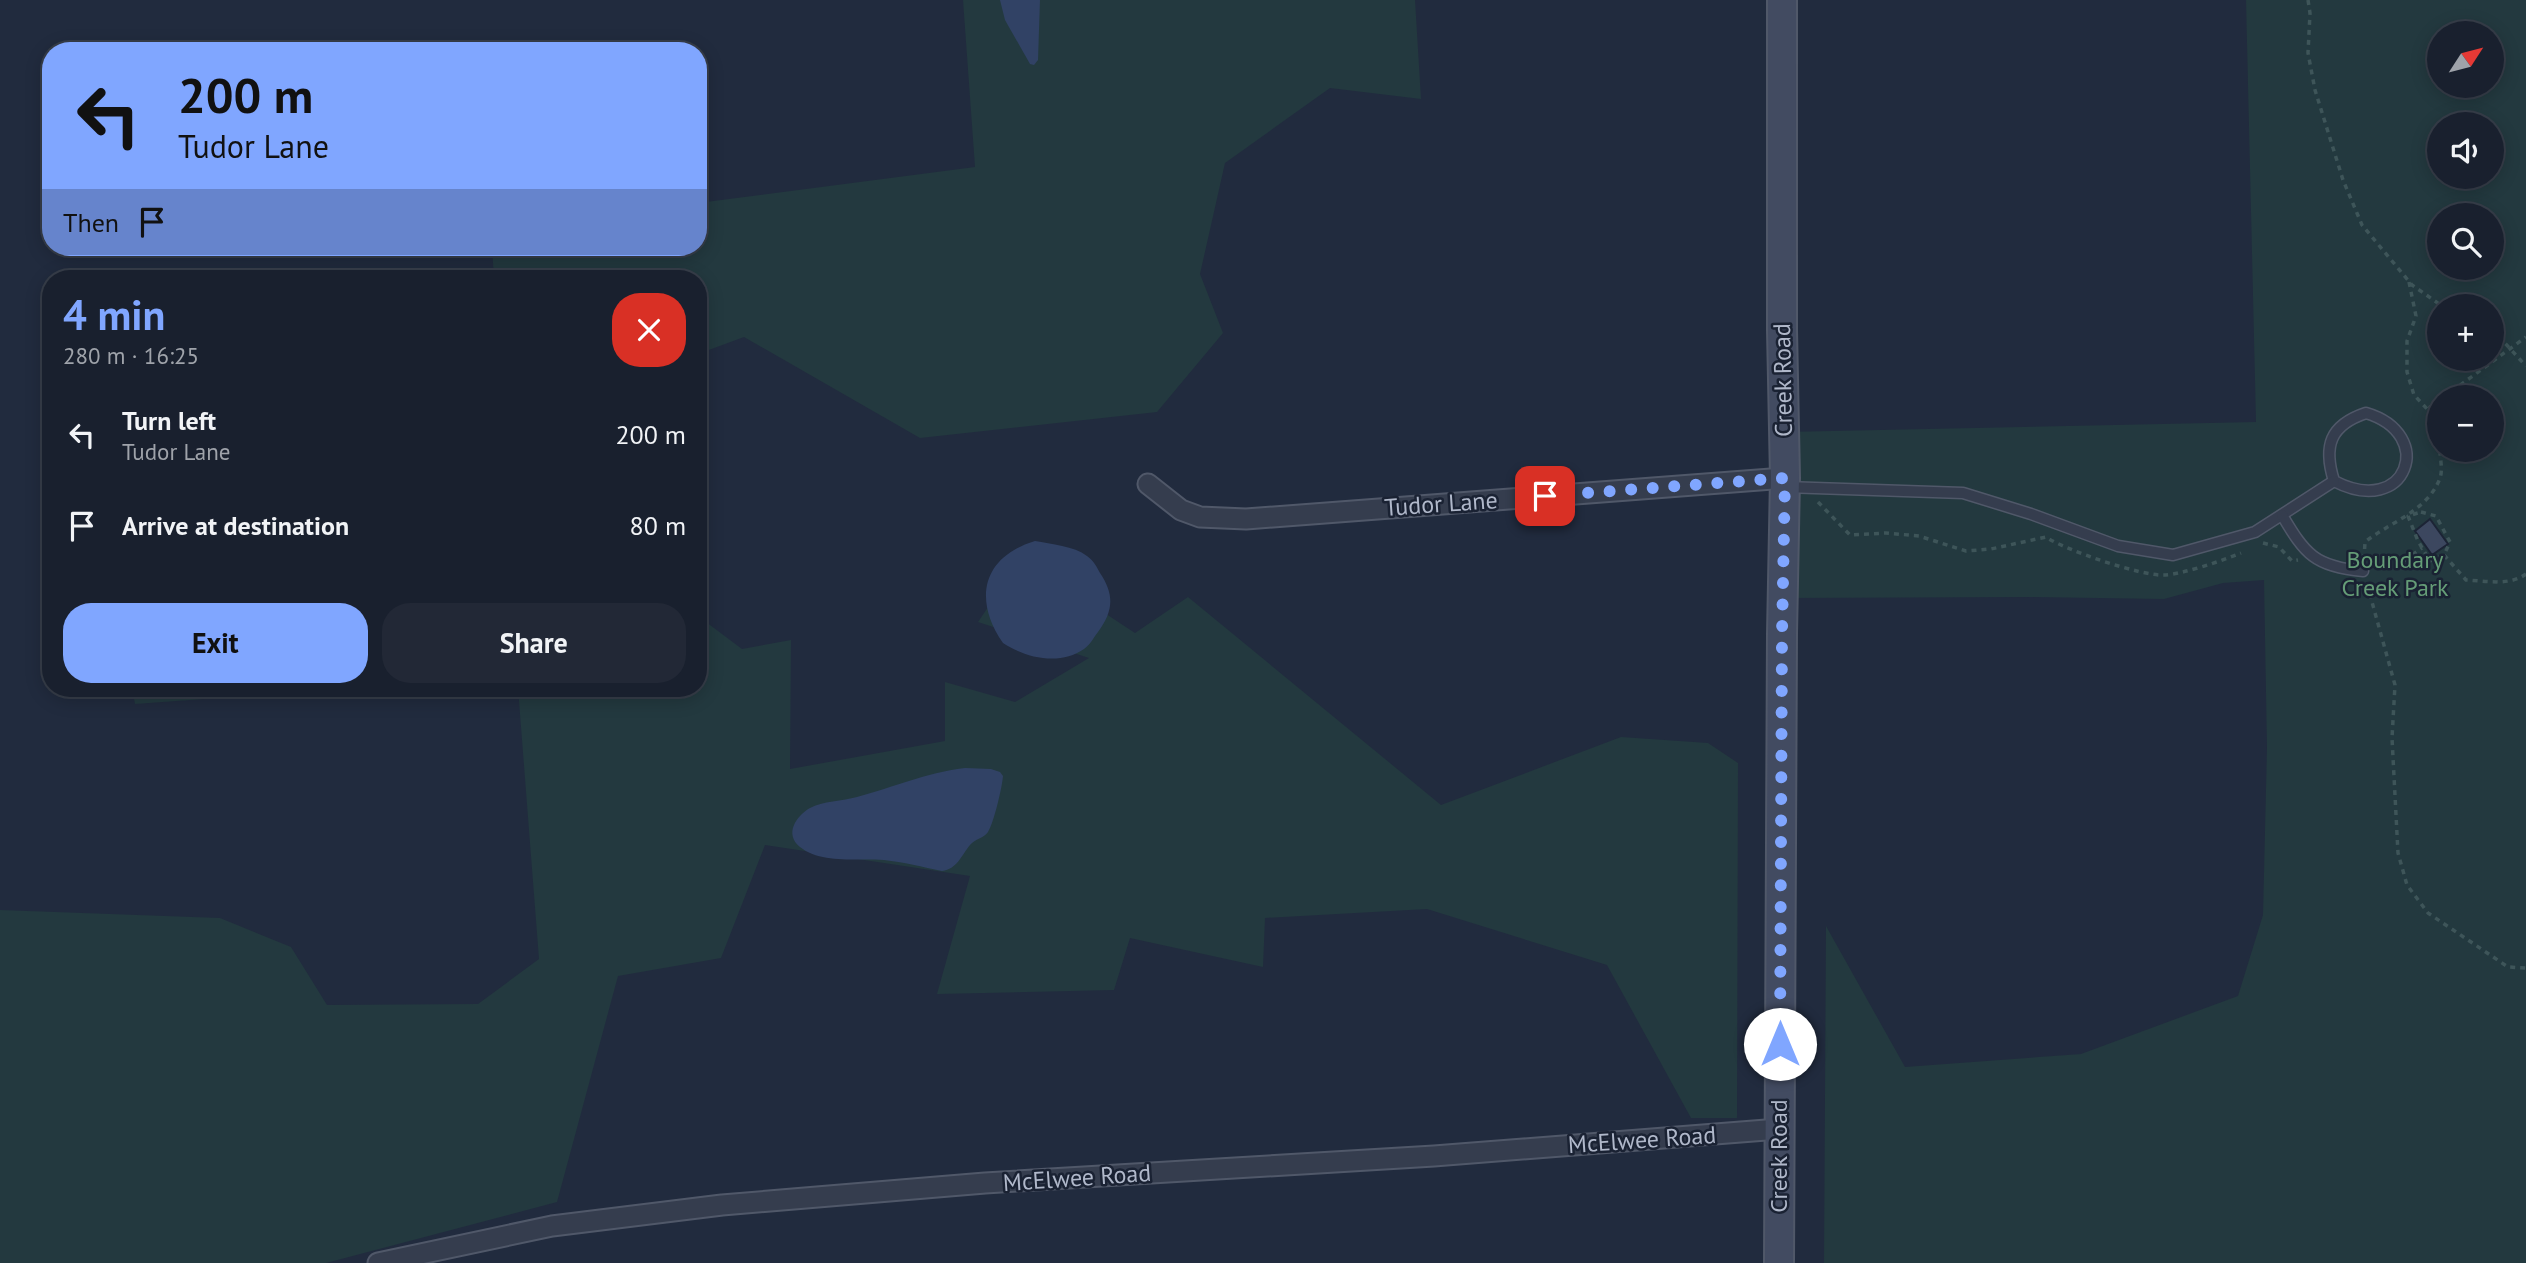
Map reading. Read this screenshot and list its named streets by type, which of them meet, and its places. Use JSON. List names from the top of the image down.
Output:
{
  "streets": {
    "main road": ["Creek Road"],
    "street": ["Tudor Lane", "McElwee Road"]
  },
  "crossings": [
    ["Creek Road", "Tudor Lane"],
    ["Creek Road", "McElwee Road"]
  ],
  "parks": ["Boundary Creek Park"],
  "north": "top right",
  "page": {
    "map_buttons": ["+", "−"],
    "turn": ["200 m", "Tudor Lane"],
    "then": "Then",
    "heading": ["4 min", "280 m · 16:25"],
    "list": [
      {
        "name": "Turn left",
        "note": "Tudor Lane",
        "value": "200 m"
      },
      {
        "name": "Arrive at destination",
        "value": "80 m"
      }
    ],
    "buttons": ["Exit", "Share"]
  }
}
